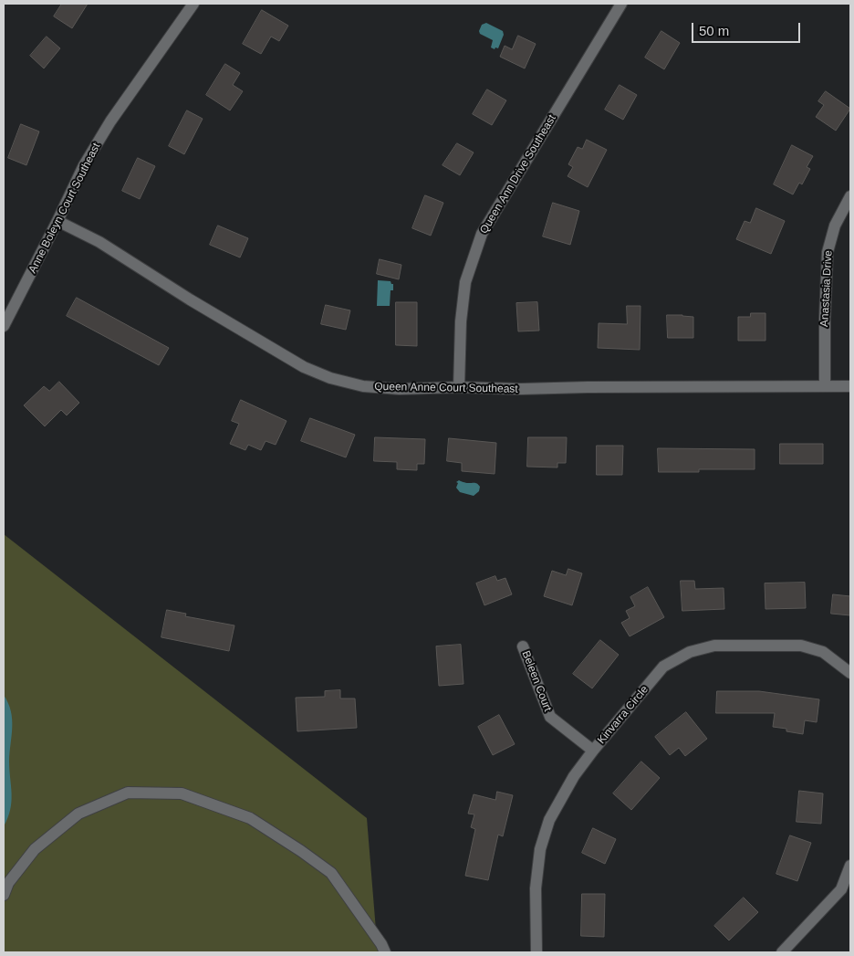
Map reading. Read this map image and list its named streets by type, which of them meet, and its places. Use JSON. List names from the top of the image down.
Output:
{
  "streets": {
    "street": [
      "Queen Ann Drive Southeast",
      "Anne Boleyn Court Southeast",
      "Anastasia Drive",
      "Queen Anne Court Southeast",
      "Beleen Court",
      "Kinvarra Circle"
    ]
  },
  "crossings": [
    ["Queen Ann Drive Southeast", "Queen Anne Court Southeast"],
    ["Anne Boleyn Court Southeast", "Queen Anne Court Southeast"],
    ["Anastasia Drive", "Queen Anne Court Southeast"],
    ["Beleen Court", "Kinvarra Circle"]
  ],
  "scale_bar": "50 m"
}
